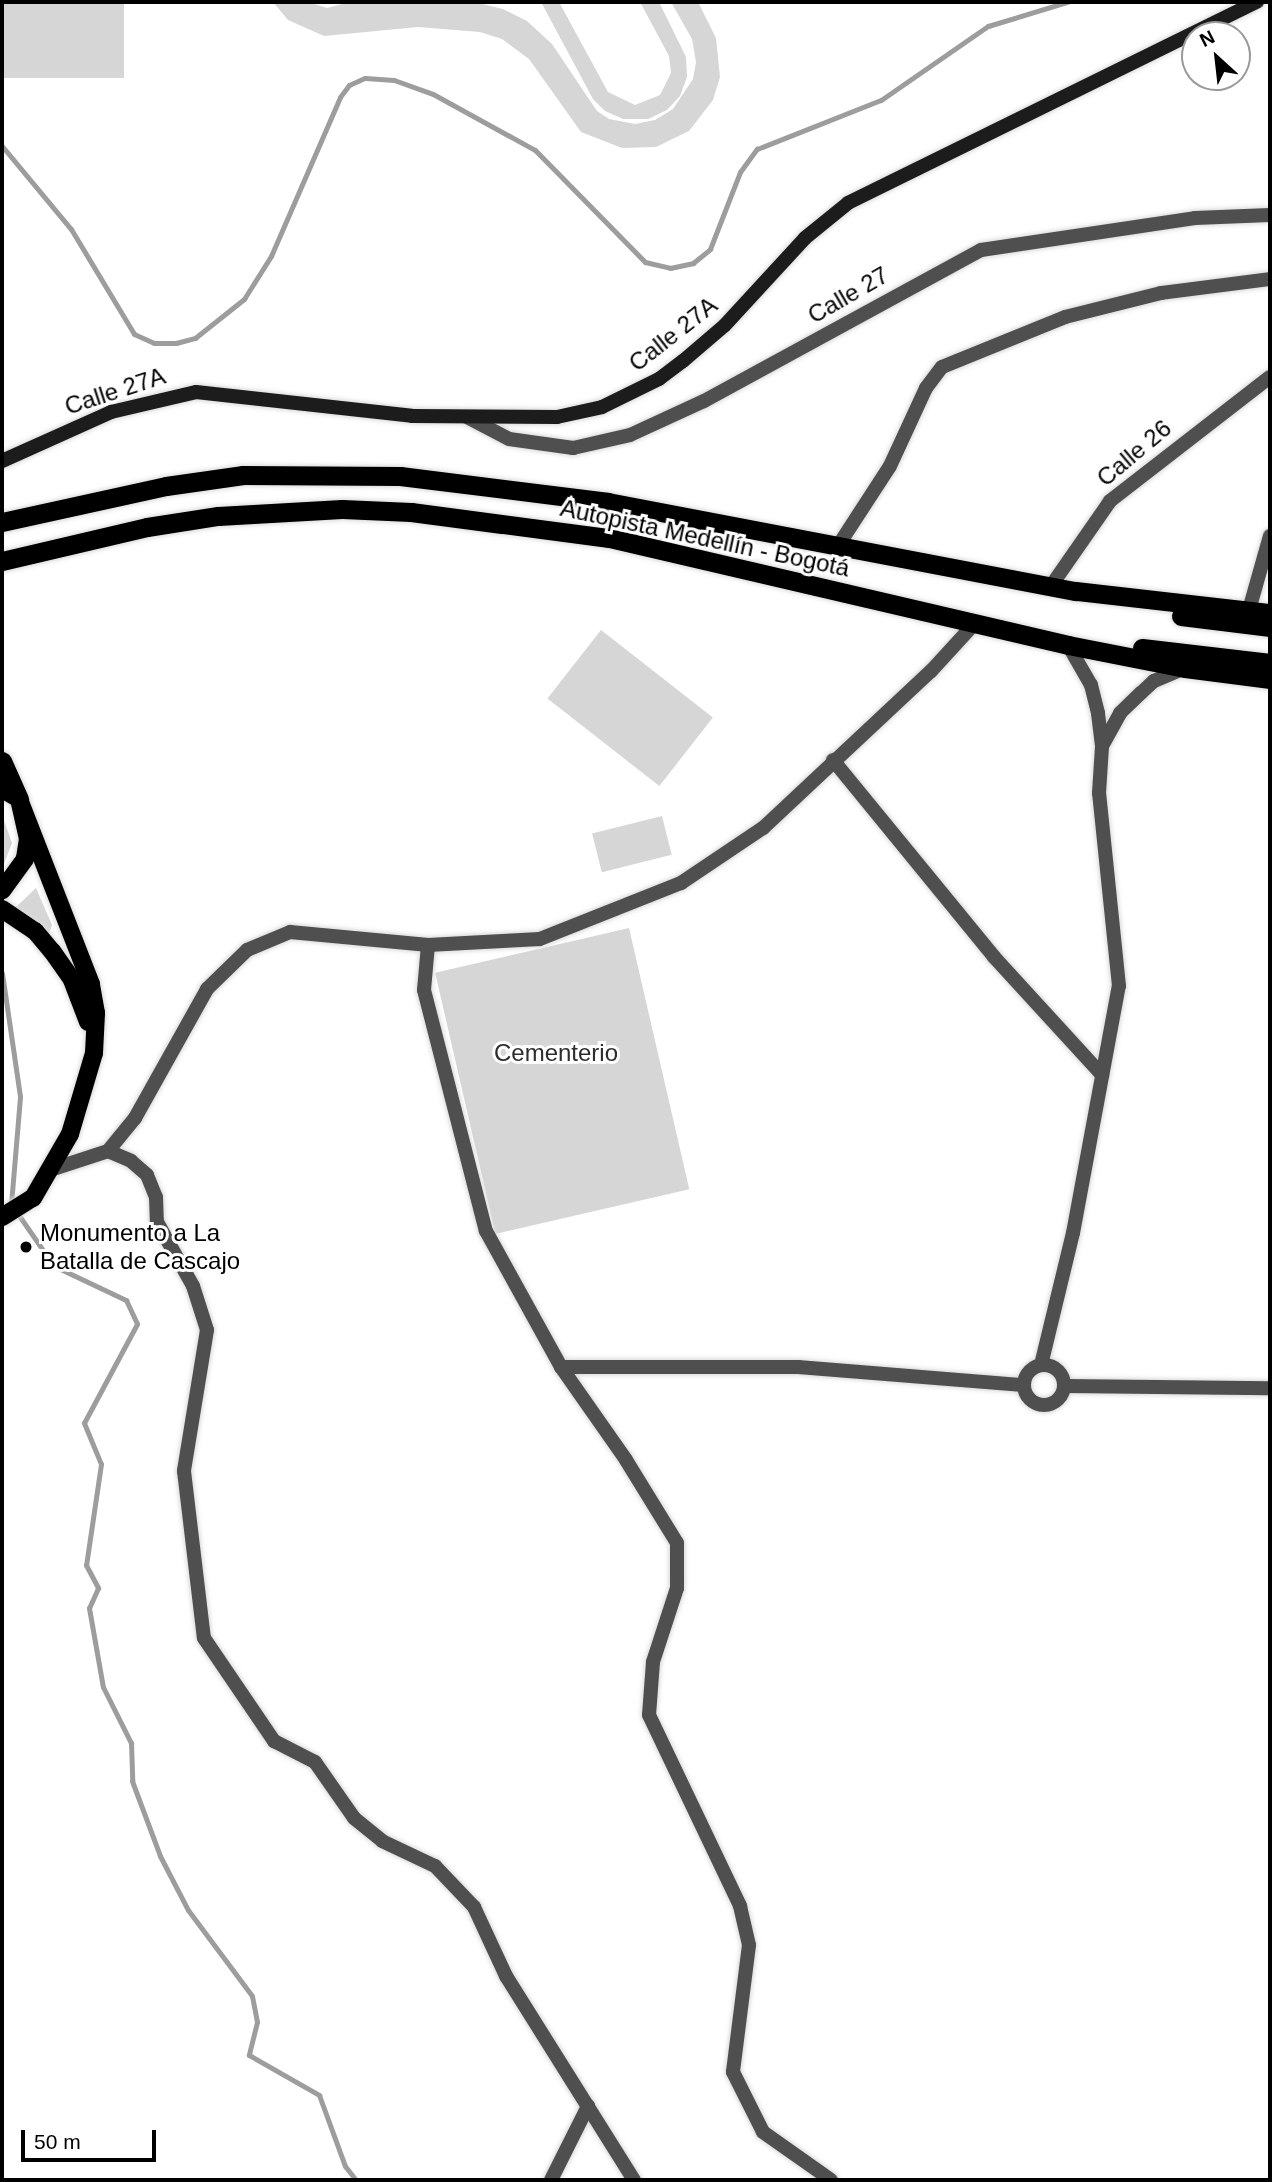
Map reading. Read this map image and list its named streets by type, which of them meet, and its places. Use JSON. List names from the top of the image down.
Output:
{
  "streets": {
    "highway": ["Autopista Medellín - Bogotá"],
    "main road": ["Calle 27A"],
    "street": ["Calle 27", "Calle 26"]
  },
  "crossings": [
    ["Calle 27", "Calle 27A"],
    ["Calle 26", "Autopista Medellín - Bogotá"]
  ],
  "parks": ["Cementerio"],
  "places": ["Monumento a La Batalla de Cascajo"],
  "scale_bar": "50 m",
  "north": "top left"
}
